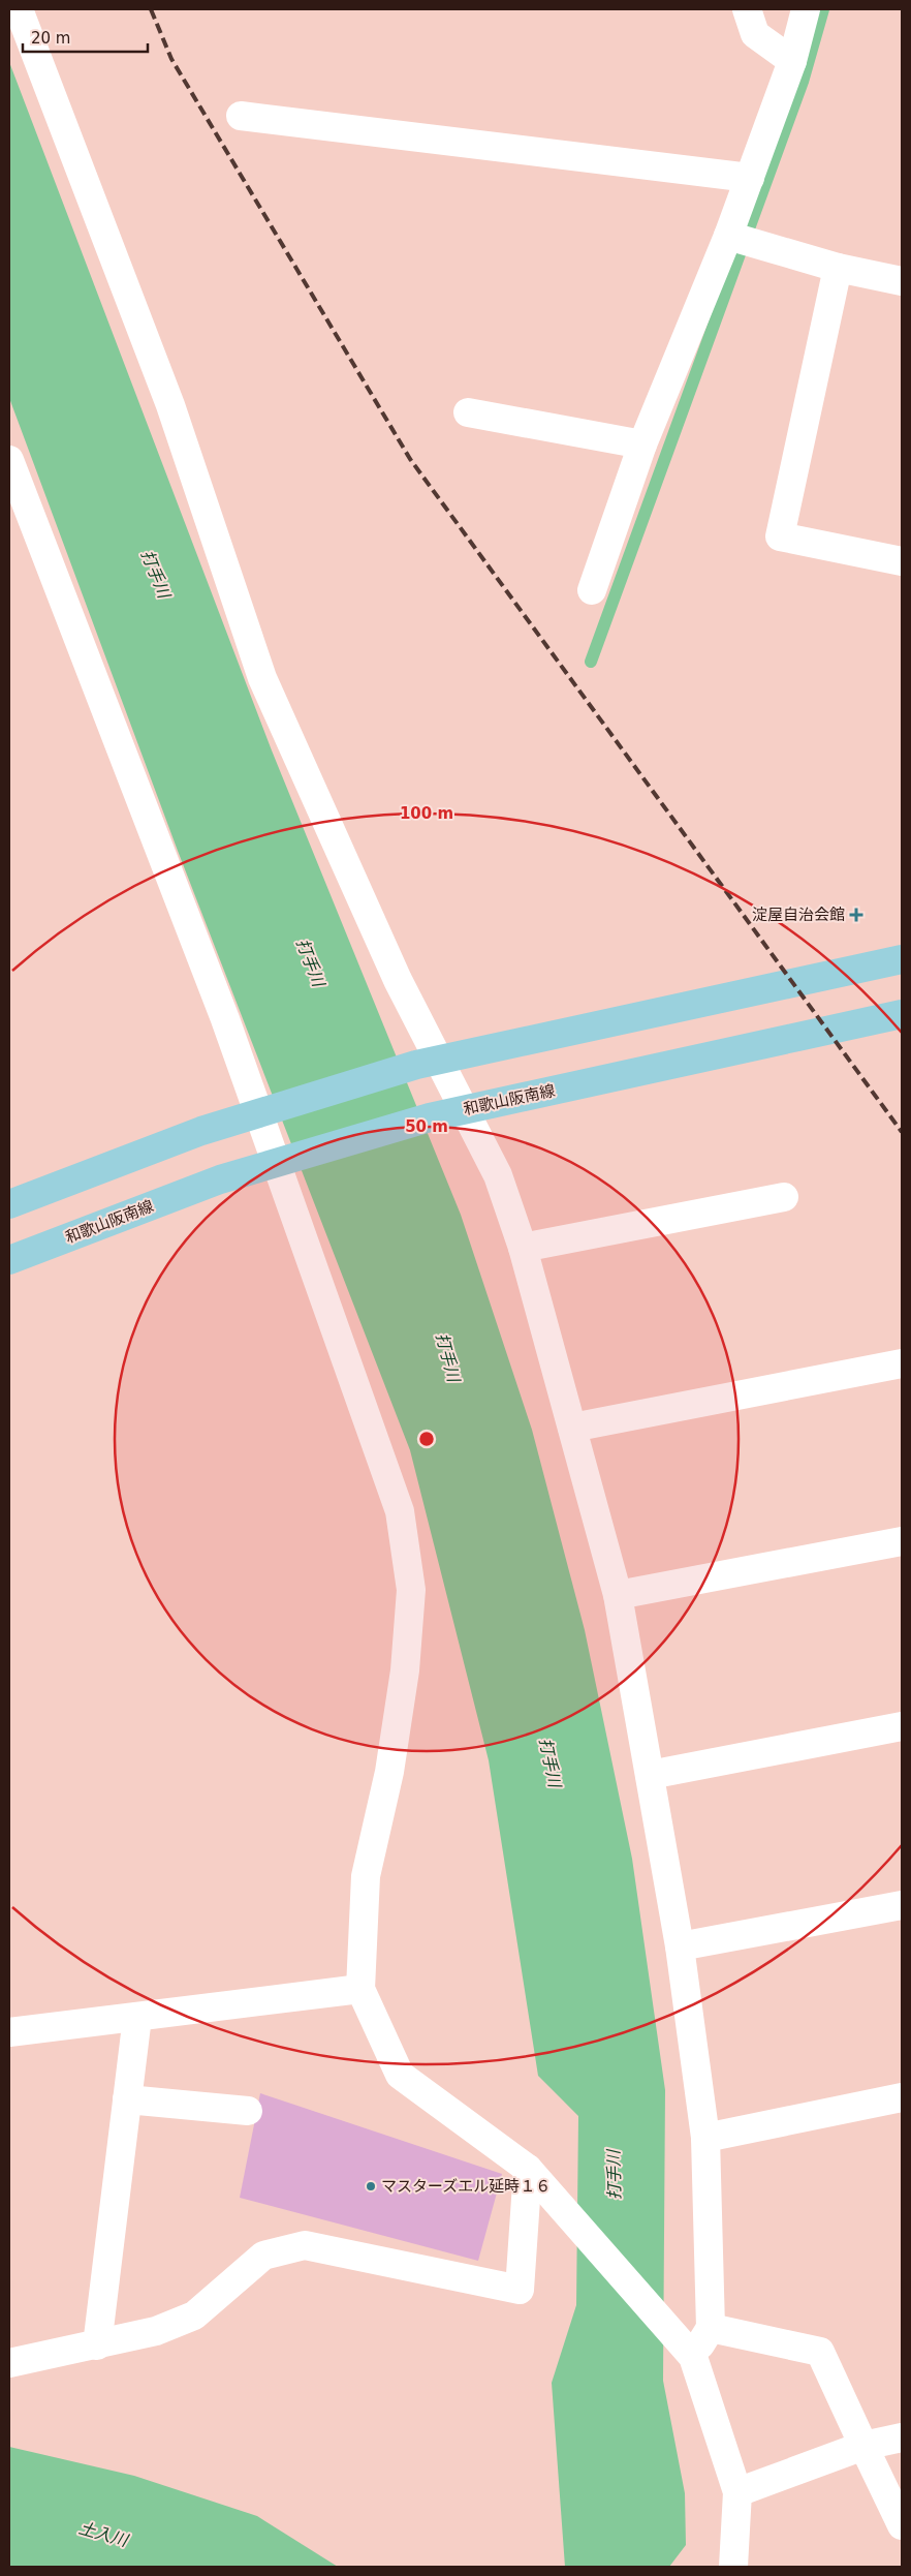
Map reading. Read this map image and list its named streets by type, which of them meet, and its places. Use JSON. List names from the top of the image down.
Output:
{
  "streets": {
    "main road": ["和歌山阪南線"]
  },
  "water": ["打手川", "土入川"],
  "places": {
    "health": ["淀屋自治会館"],
    "other": ["マスターズエル延時１６"]
  },
  "scale_bar": "20 m",
  "rings": ["100 m", "50 m"]
}
